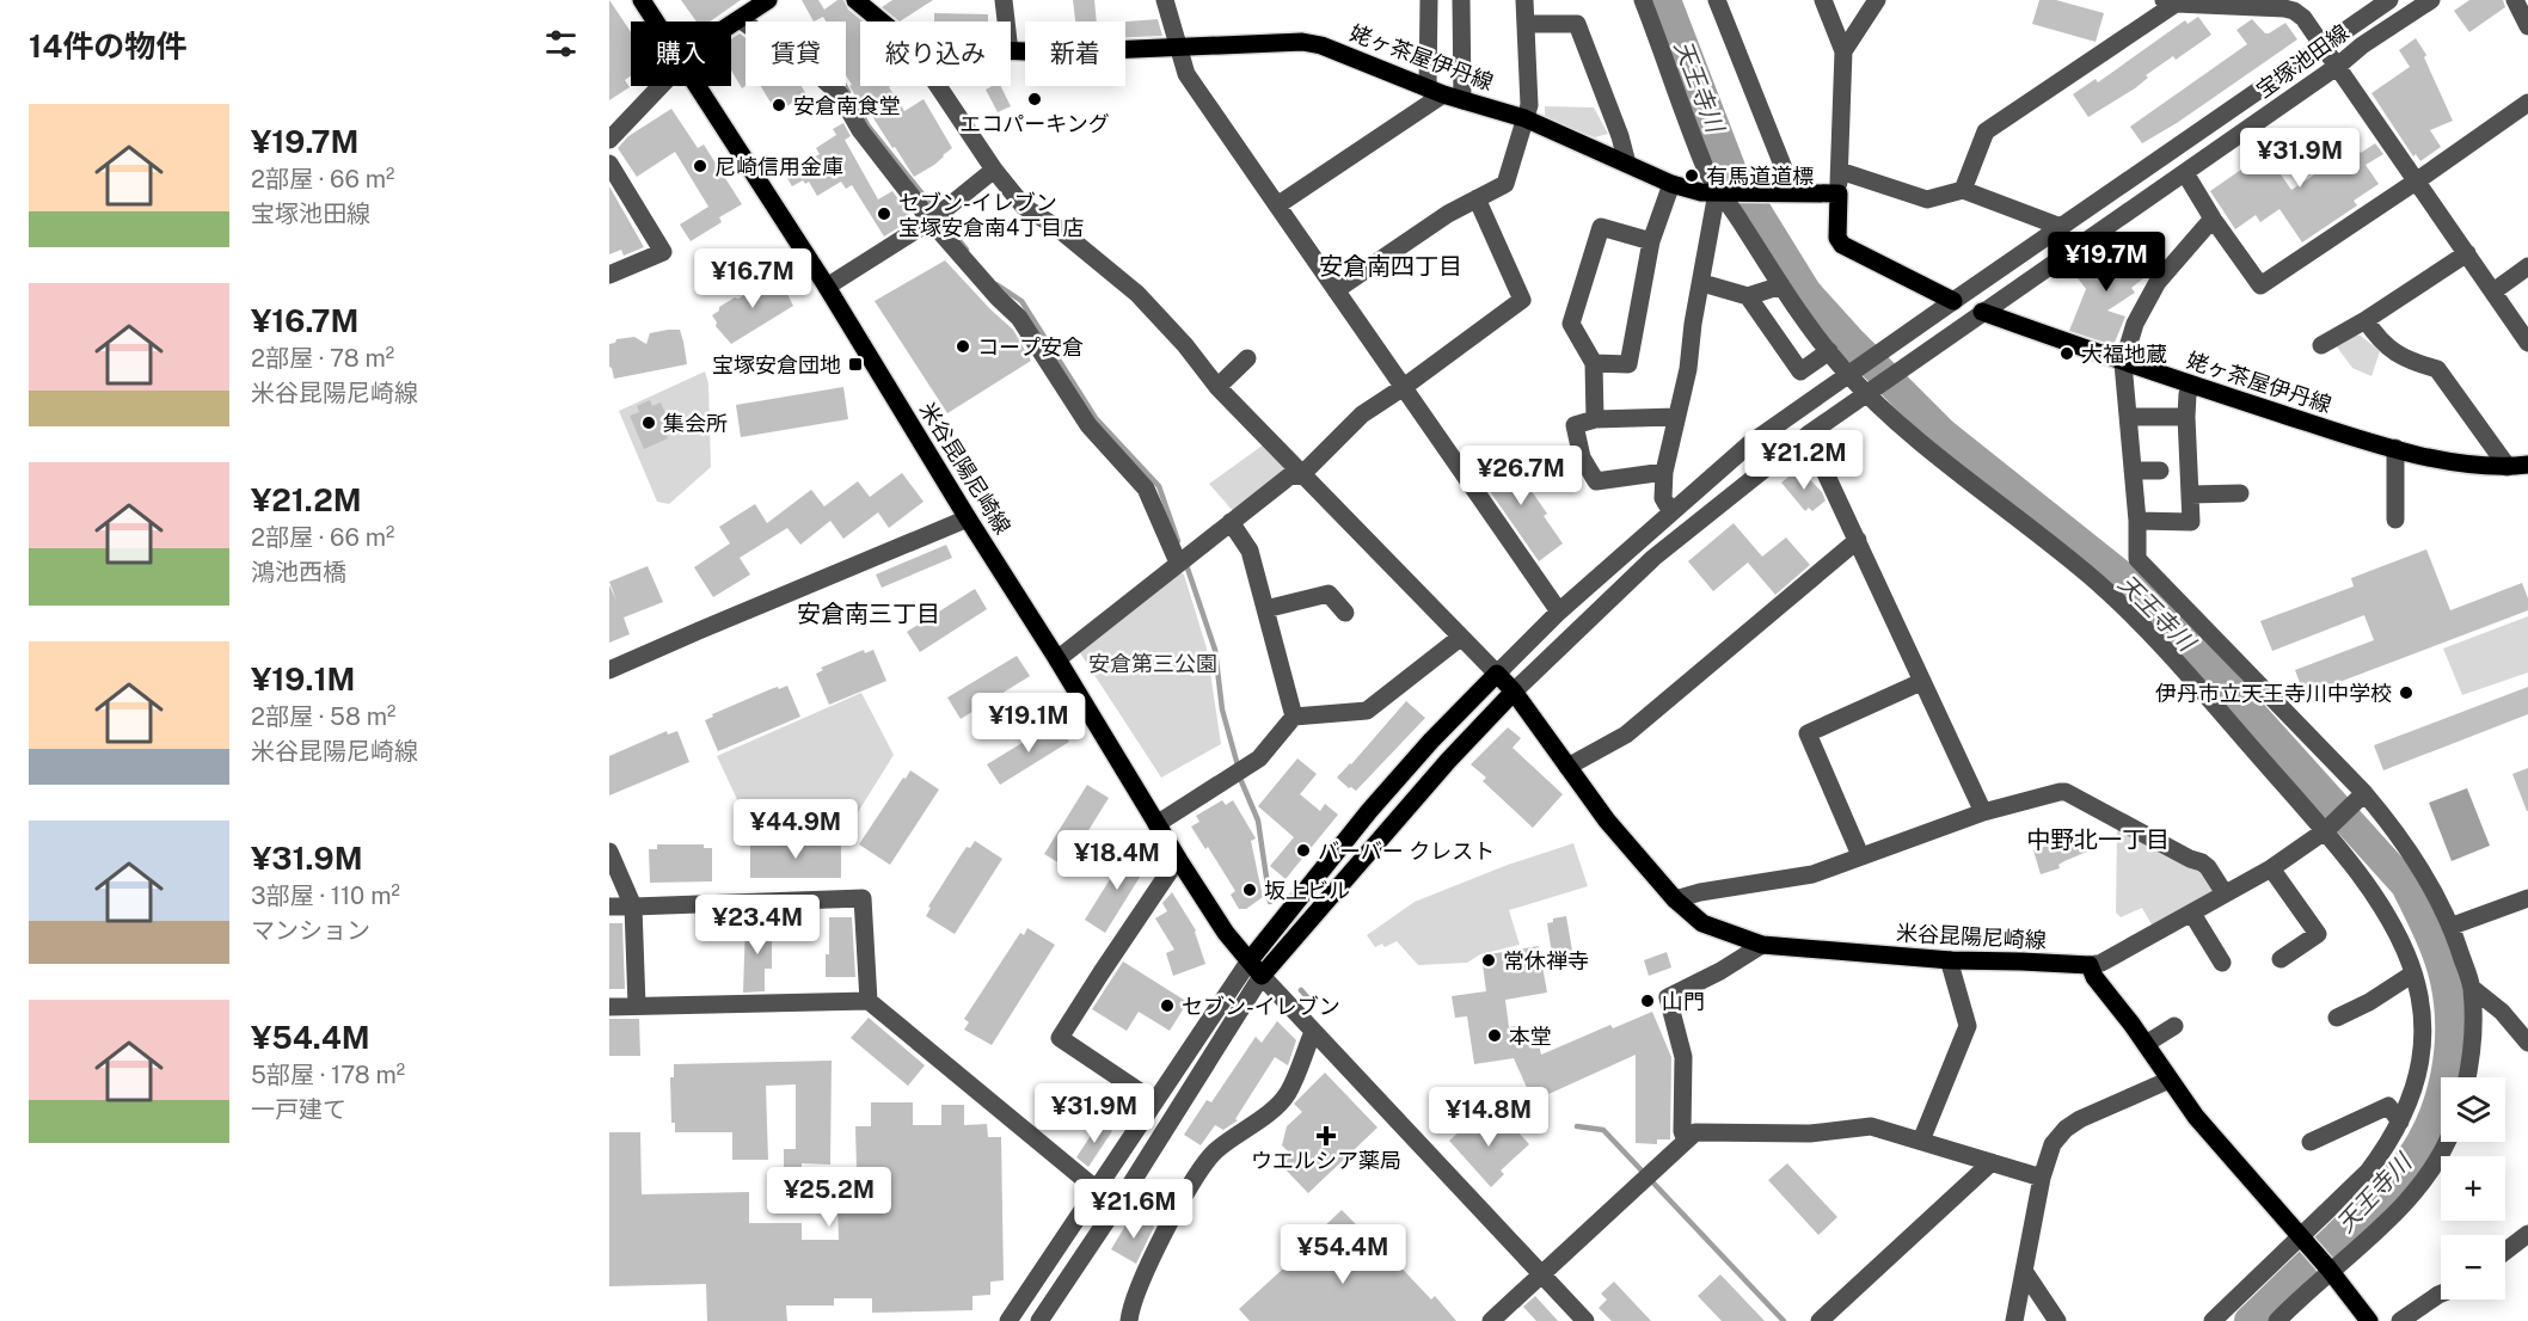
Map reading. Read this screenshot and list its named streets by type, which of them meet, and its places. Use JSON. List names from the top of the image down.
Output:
{
  "streets": {
    "main road": ["姥ヶ茶屋伊丹線", "米谷昆陽尼崎線"],
    "street": ["宝塚池田線"]
  },
  "crossings": [
    ["姥ヶ茶屋伊丹線", "宝塚池田線"],
    ["宝塚池田線", "米谷昆陽尼崎線"]
  ],
  "districts": ["安倉南四丁目", "安倉南三丁目", "中野北一丁目"],
  "water": ["天王寺川"],
  "parks": ["安倉第三公園"],
  "places": {
    "other": [
      "エコパーキング",
      "安倉南食堂",
      "尼崎信用金庫",
      "有馬道道標",
      "セブン-イレブン 宝塚安倉南4丁目店",
      "コープ安倉",
      "大福地蔵",
      "集会所",
      "伊丹市立天王寺川中学校",
      "バーバー クレスト",
      "坂上ビル",
      "常休禅寺",
      "山門",
      "セブン-イレブン",
      "本堂"
    ],
    "transit": ["宝塚安倉団地"],
    "health": ["ウエルシア薬局"]
  },
  "page": {
    "heading": "14件の物件",
    "chip": [
      "購入",
      "賃貸",
      "絞り込み",
      "新着"
    ],
    "list": [
      {
        "name": "¥19.7M",
        "note": "2部屋 · 66 m² · 宝塚池田線"
      },
      {
        "name": "¥16.7M",
        "note": "2部屋 · 78 m² · 米谷昆陽尼崎線"
      },
      {
        "name": "¥21.2M",
        "note": "2部屋 · 66 m² · 鴻池西橋"
      },
      {
        "name": "¥19.1M",
        "note": "2部屋 · 58 m² · 米谷昆陽尼崎線"
      },
      {
        "name": "¥31.9M",
        "note": "3部屋 · 110 m² · マンション"
      },
      {
        "name": "¥54.4M",
        "note": "5部屋 · 178 m² · 一戸建て"
      }
    ],
    "price": [
      "¥31.9M",
      "¥19.7M",
      "¥16.7M",
      "¥21.2M",
      "¥26.7M",
      "¥19.1M",
      "¥44.9M",
      "¥18.4M",
      "¥23.4M",
      "¥31.9M",
      "¥14.8M",
      "¥25.2M",
      "¥21.6M",
      "¥54.4M"
    ],
    "map_buttons": ["+", "−"]
  }
}
